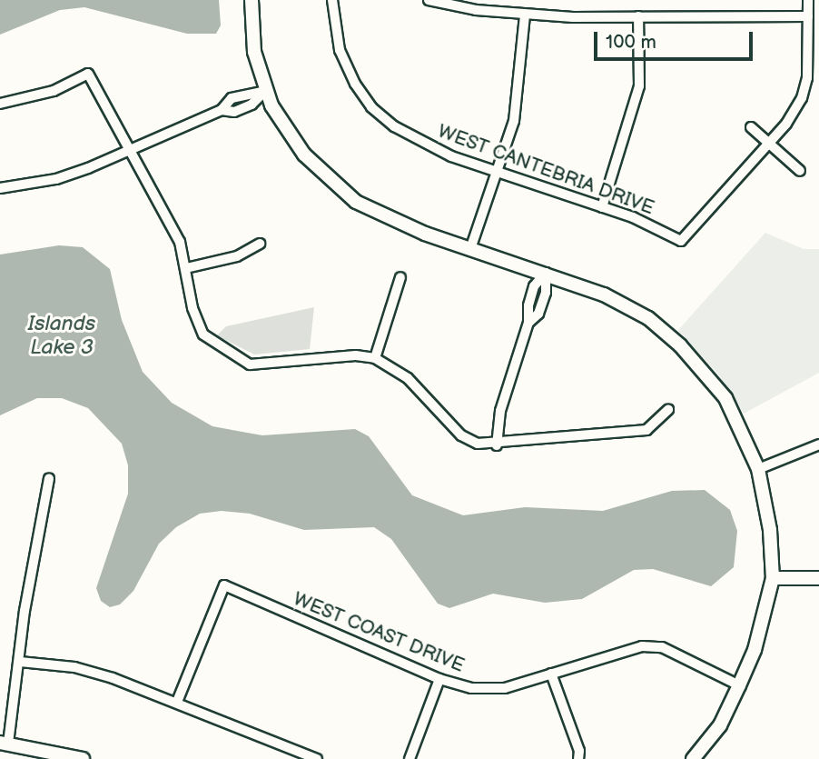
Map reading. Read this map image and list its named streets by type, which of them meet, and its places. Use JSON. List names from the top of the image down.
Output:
{
  "streets": {
    "street": ["WEST CANTEBRIA DRIVE", "WEST COAST DRIVE"]
  },
  "water": ["Islands Lake 3"],
  "scale_bar": "100 m"
}
